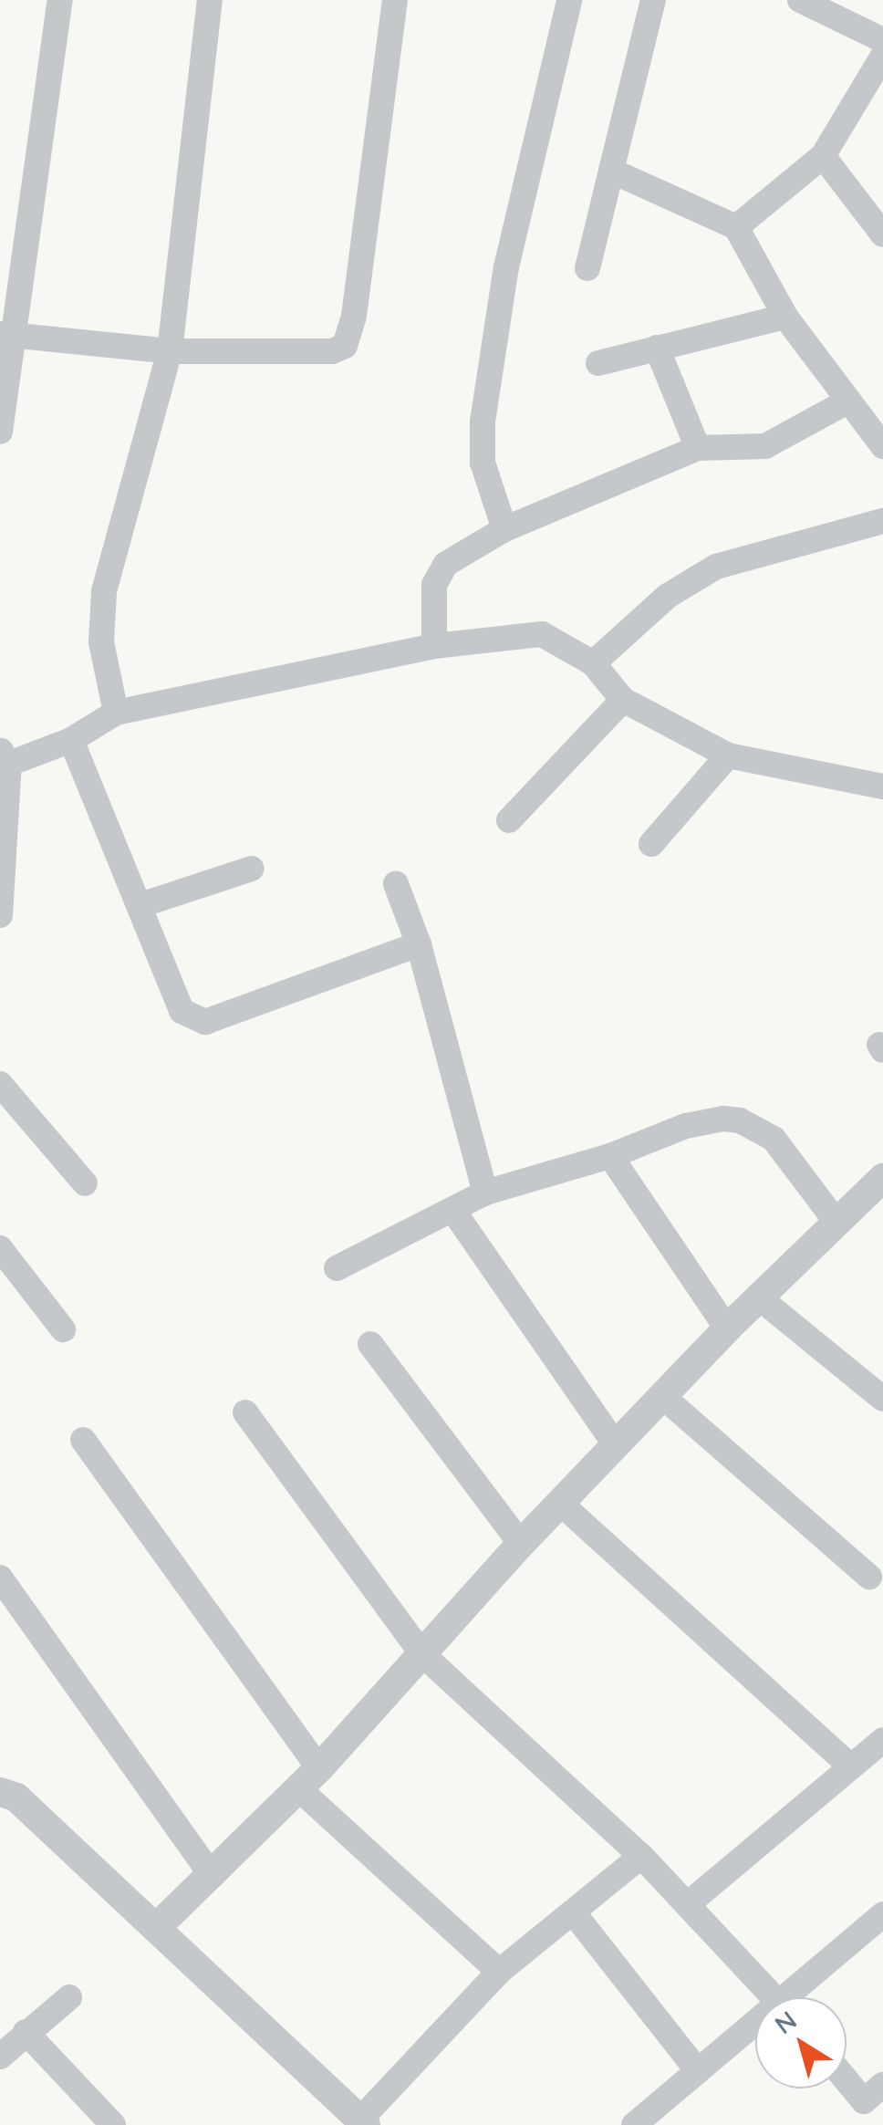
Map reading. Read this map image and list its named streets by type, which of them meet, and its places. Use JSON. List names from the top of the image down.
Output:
{
  "north": "top left"
}
